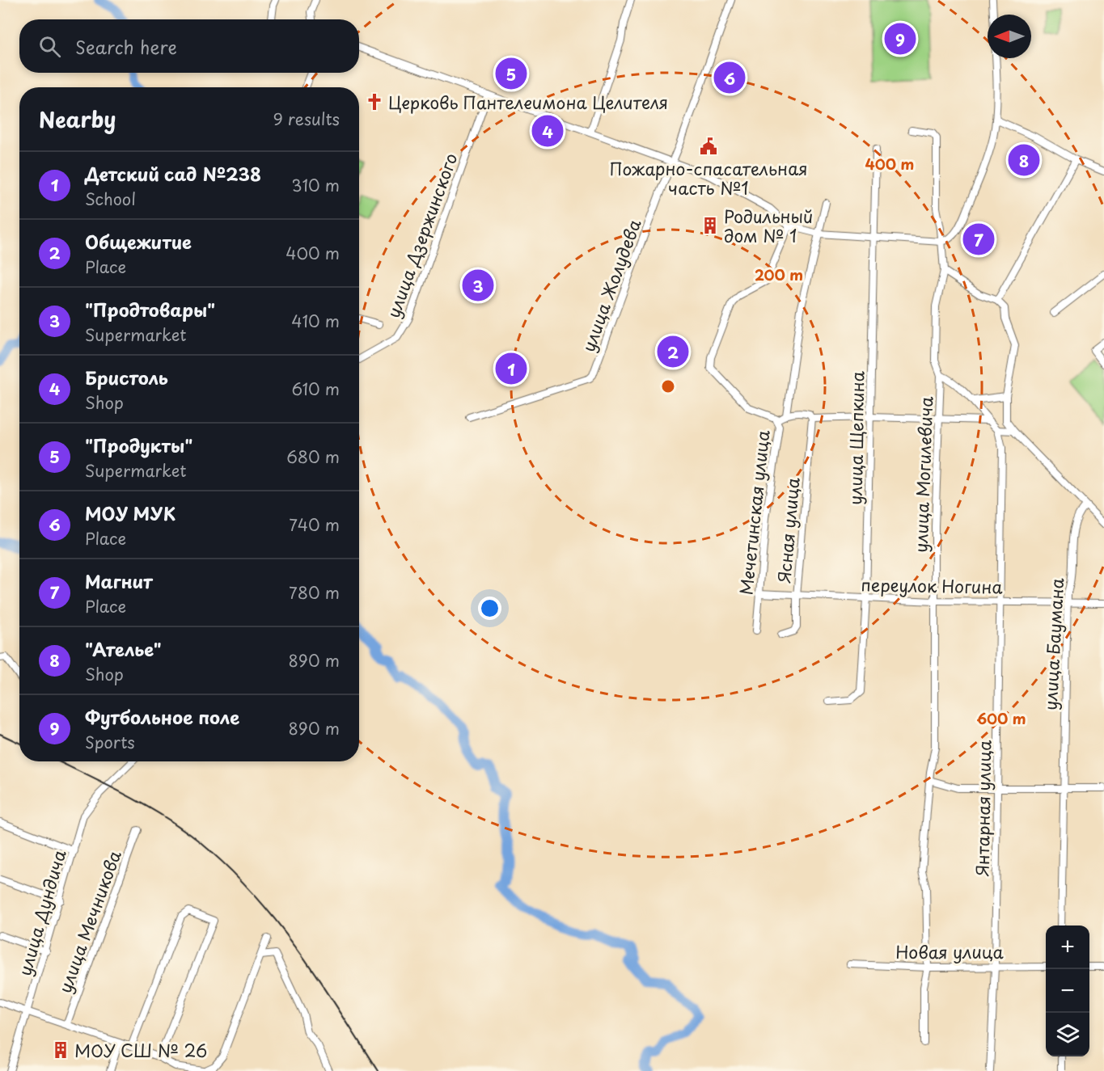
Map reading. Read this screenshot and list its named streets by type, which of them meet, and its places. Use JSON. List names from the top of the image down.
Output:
{
  "streets": {
    "street": [
      "улица Дзержинского",
      "улица Жолудева",
      "улица Щепкина",
      "улица Могилевича",
      "Мечетинская улица",
      "Ясная улица",
      "переулок Ногина",
      "улица Баумана",
      "Янтарная улица",
      "улица Дундича",
      "улица Мечникова",
      "Новая улица"
    ]
  },
  "crossings": [
    ["улица Щепкина", "переулок Ногина"],
    ["улица Могилевича", "переулок Ногина"],
    ["улица Могилевича", "Новая улица"],
    ["Мечетинская улица", "переулок Ногина"],
    ["Ясная улица", "переулок Ногина"],
    ["переулок Ногина", "улица Баумана"],
    ["переулок Ногина", "Янтарная улица"],
    ["Янтарная улица", "Новая улица"]
  ],
  "places": {
    "church": ["Церковь Пантелеимона Целителя"],
    "public building": ["Пожарно-спасательная часть №1"],
    "building": ["Родильный дом № 1", "МОУ СШ № 26"]
  },
  "north": "left",
  "page": {
    "search": "Search here",
    "pins": [
      "9",
      "5",
      "6",
      "4",
      "8",
      "7",
      "3",
      "2",
      "1"
    ],
    "heading": ["Nearby", "9 results"],
    "list": [
      {
        "mark": "1",
        "name": "Детский сад №238",
        "note": "School",
        "value": "310 m"
      },
      {
        "mark": "2",
        "name": "Общежитие",
        "note": "Place",
        "value": "400 m"
      },
      {
        "mark": "3",
        "name": "\"Продтовары\"",
        "note": "Supermarket",
        "value": "410 m"
      },
      {
        "mark": "4",
        "name": "Бристоль",
        "note": "Shop",
        "value": "610 m"
      },
      {
        "mark": "5",
        "name": "\"Продукты\"",
        "note": "Supermarket",
        "value": "680 m"
      },
      {
        "mark": "6",
        "name": "МОУ МУК",
        "note": "Place",
        "value": "740 m"
      },
      {
        "mark": "7",
        "name": "Магнит",
        "note": "Place",
        "value": "780 m"
      },
      {
        "mark": "8",
        "name": "\"Ателье\"",
        "note": "Shop",
        "value": "890 m"
      },
      {
        "mark": "9",
        "name": "Футбольное поле",
        "note": "Sports",
        "value": "890 m"
      }
    ],
    "map_buttons": ["+", "−"]
  },
  "rings": ["400 m", "200 m", "600 m"]
}
